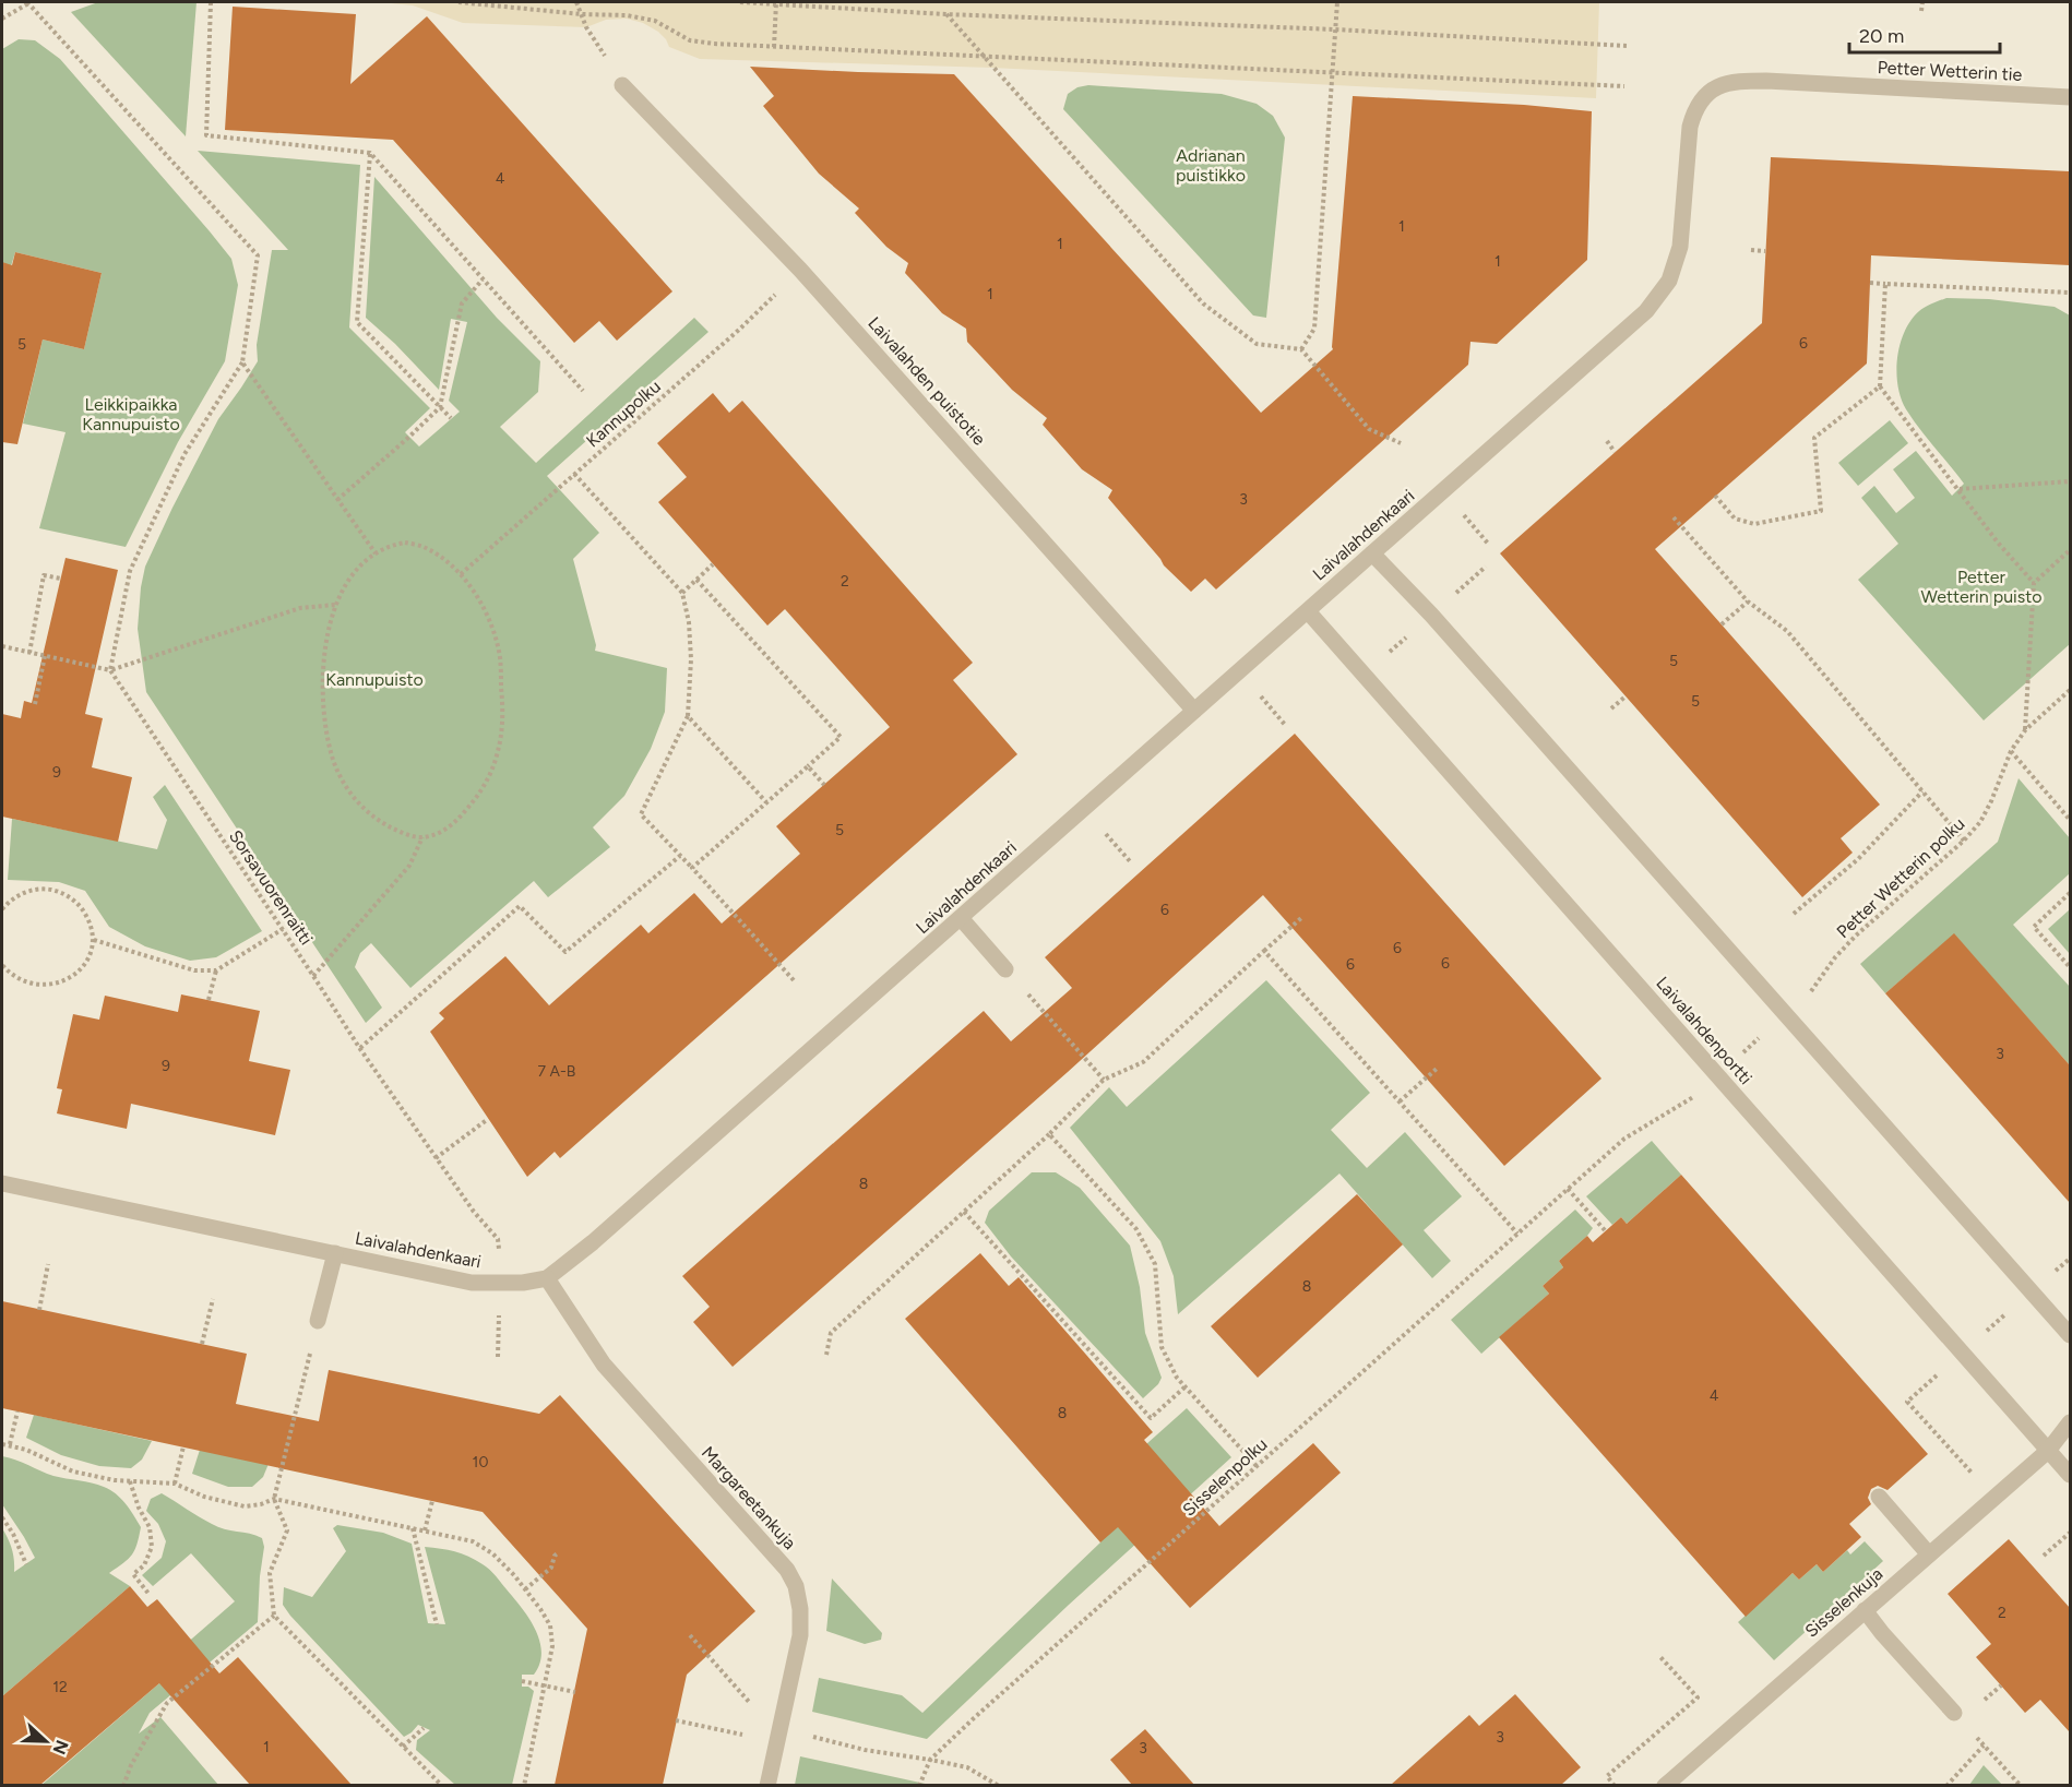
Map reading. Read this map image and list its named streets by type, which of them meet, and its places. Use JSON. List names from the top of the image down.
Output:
{
  "streets": {
    "street": [
      "Petter Wetterin tie",
      "Laivalahden puistotie",
      "Laivalahdenkaari",
      "Laivalahdenportti",
      "Margareetankuja",
      "Sisselenkuja"
    ],
    "path": [
      "Kannupolku",
      "Petter Wetterin polku",
      "Sorsavuorenraitti",
      "Sisselenpolku"
    ]
  },
  "crossings": [
    ["Petter Wetterin tie", "Laivalahdenkaari"],
    ["Laivalahden puistotie", "Kannupolku"],
    ["Laivalahden puistotie", "Laivalahdenkaari"],
    ["Laivalahdenkaari", "Laivalahdenportti"],
    ["Laivalahdenkaari", "Margareetankuja"],
    ["Laivalahdenportti", "Sisselenkuja"]
  ],
  "parks": [
    "Adrianan puistikko",
    "Leikkipaikka Kannupuisto",
    "Petter Wetterin puisto",
    "Kannupuisto"
  ],
  "house_numbers": [
    "4",
    "1",
    "1",
    "1",
    "1",
    "6",
    "5",
    "3",
    "2",
    "5",
    "5",
    "9",
    "5",
    "6",
    "6",
    "6",
    "6",
    "3",
    "9",
    "7 A-B",
    "8",
    "8",
    "4",
    "8",
    "10",
    "2",
    "12",
    "3",
    "1",
    "3"
  ],
  "scale_bar": "20 m",
  "north": "right"
}
